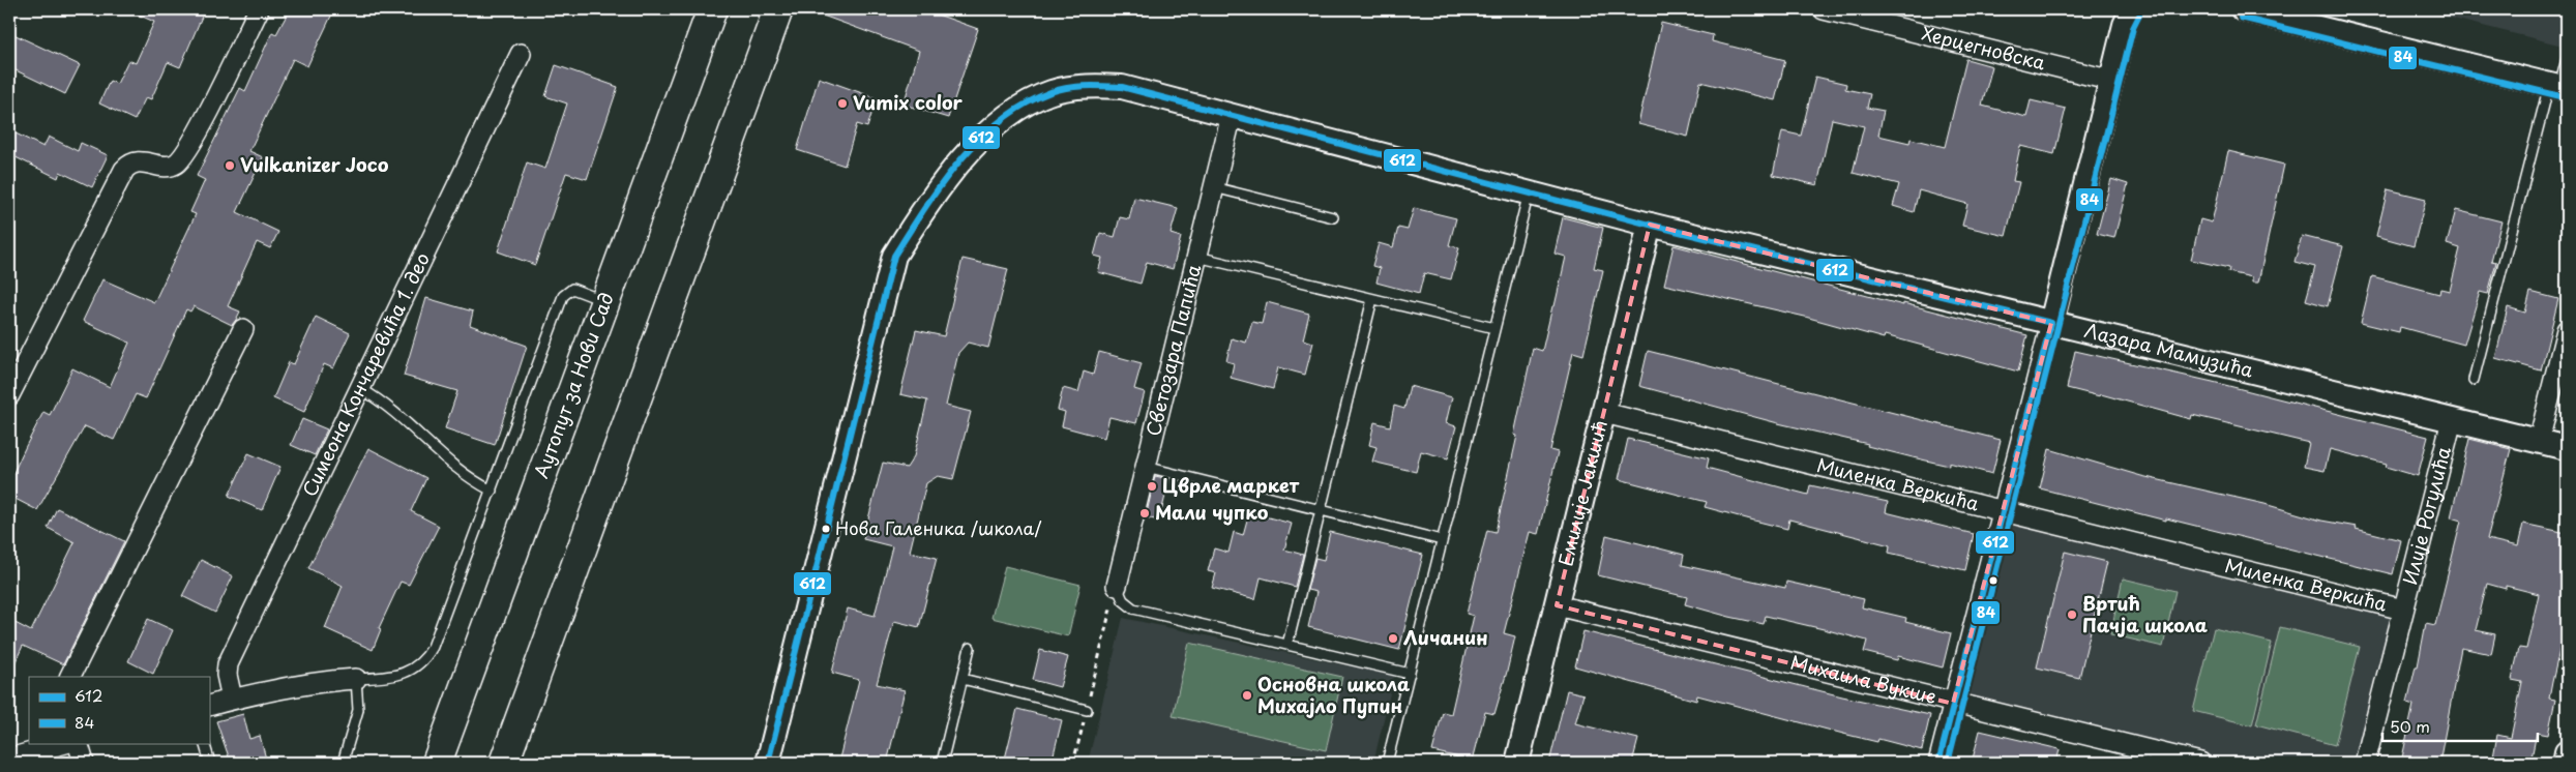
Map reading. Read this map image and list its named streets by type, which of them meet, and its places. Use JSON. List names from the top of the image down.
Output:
{
  "streets": {
    "main road": ["Аутопут за Нови Сад"],
    "street": [
      "Херцегновска",
      "Светозара Папића",
      "Лазара Мамузића",
      "Симеона Кончаревића 1. део",
      "Миленка Веркића",
      "Емилије Јакшић",
      "Илије Рогулића",
      "Михаила Вукше"
    ]
  },
  "crossings": [
    ["Лазара Мамузића", "Емилије Јакшић"],
    ["Лазара Мамузића", "Илије Рогулића"],
    ["Миленка Веркића", "Емилије Јакшић"],
    ["Миленка Веркића", "Илије Рогулића"],
    ["Емилије Јакшић", "Михаила Вукше"]
  ],
  "places": [
    "Vumix color",
    "Vulkanizer Joco",
    "Цврле маркет",
    "Мали чупко",
    "Нова Галеника /школа/",
    "Вртић Пачја школа",
    "Личанин",
    "Основна школа Михајло Пупин"
  ],
  "lines": ["transit line 84", "transit line 612"],
  "legend": ["612", "84"],
  "scale_bar": "50 m"
}
